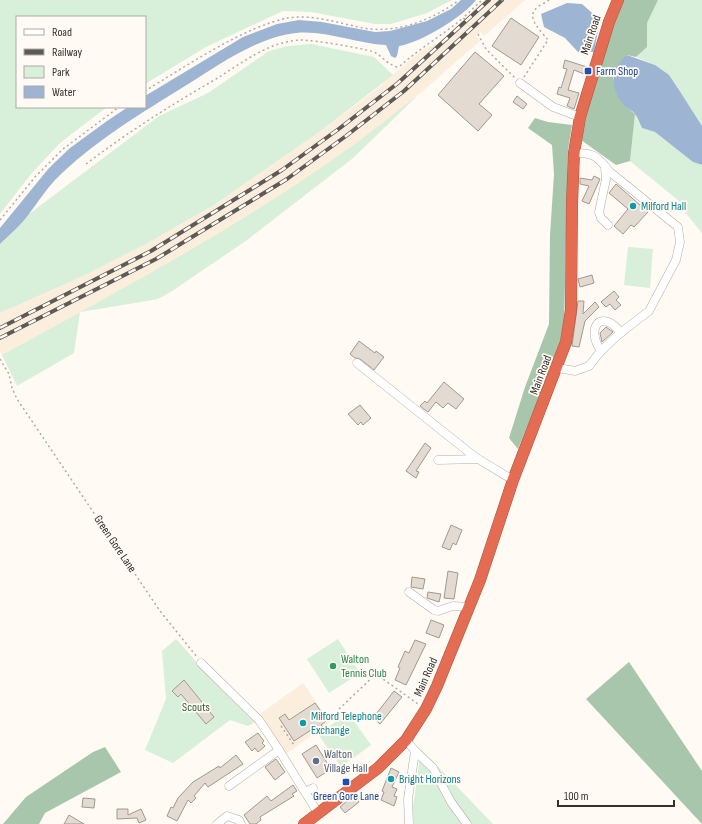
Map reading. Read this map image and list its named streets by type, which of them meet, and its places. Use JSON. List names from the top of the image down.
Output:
{
  "streets": {
    "highway": ["Main Road"],
    "path": ["Green Gore Lane"]
  },
  "parks": ["Scouts"],
  "places": {
    "transit": ["Farm Shop", "Green Gore Lane"],
    "other": [
      "Milford Hall",
      "Walton Tennis Club",
      "Milford Telephone Exchange",
      "Walton Village Hall",
      "Bright Horizons"
    ]
  },
  "legend": [
    "Road",
    "Railway",
    "Park",
    "Water"
  ],
  "scale_bar": "100 m"
}
